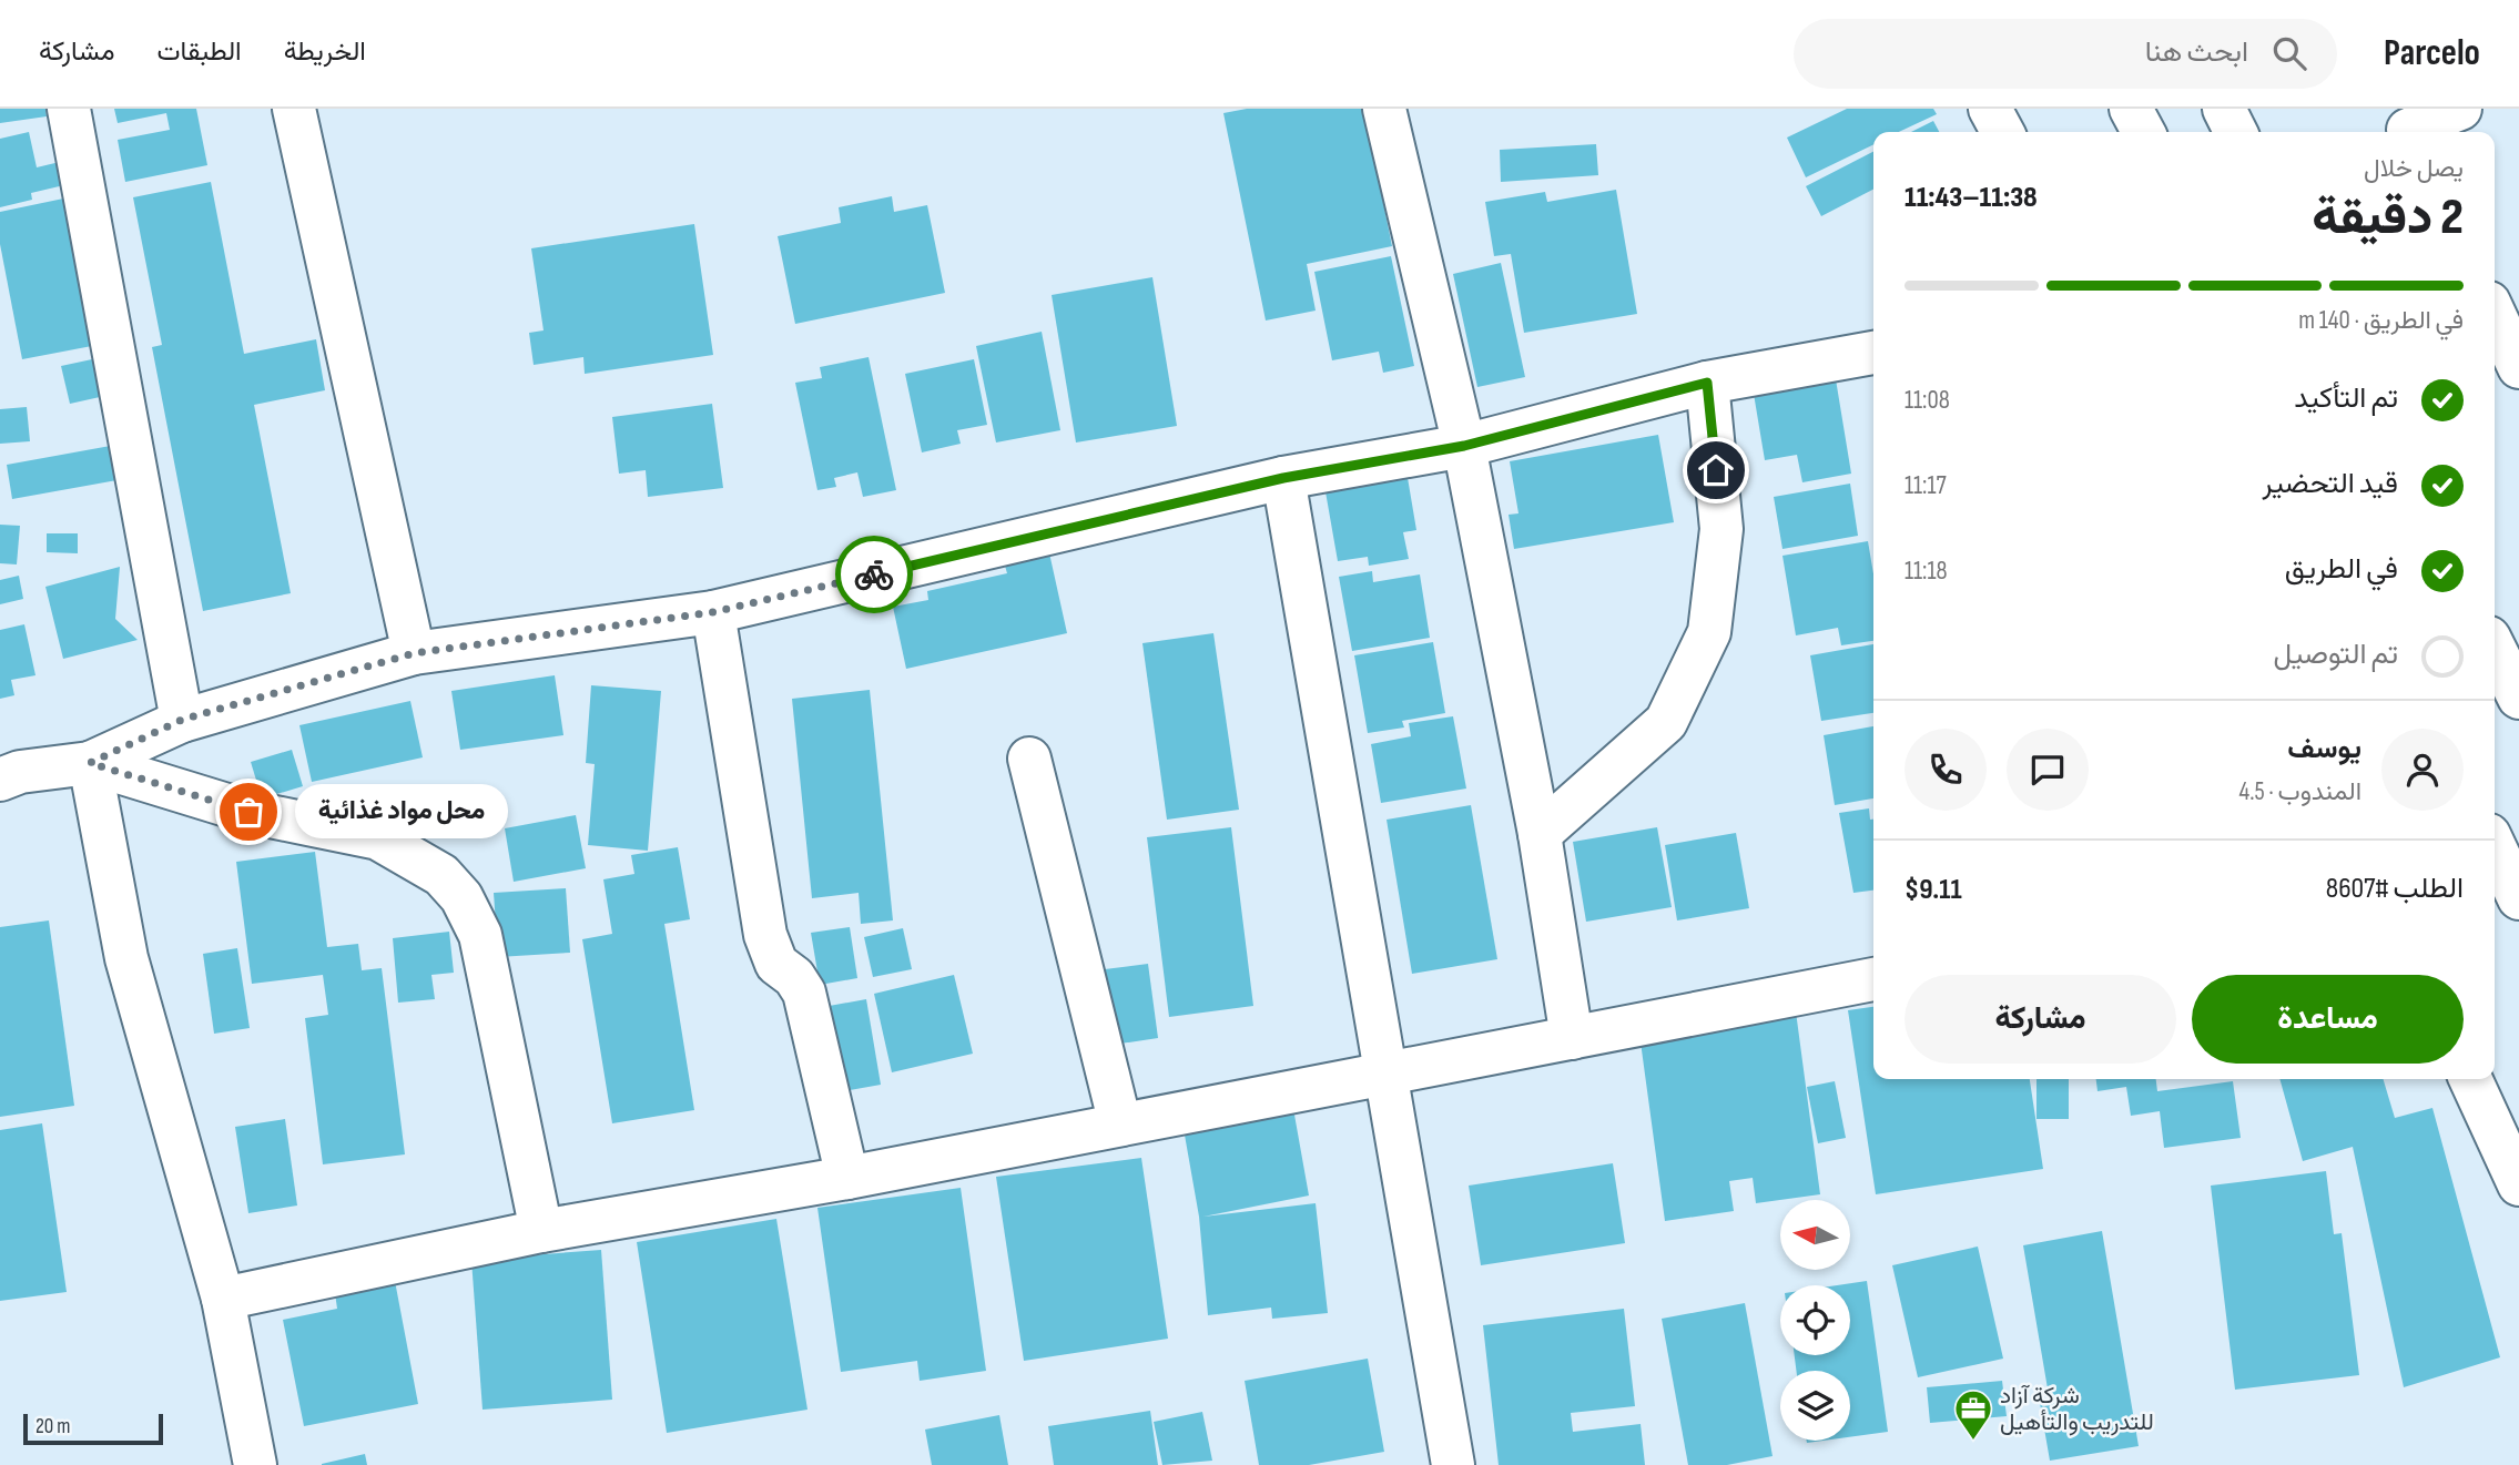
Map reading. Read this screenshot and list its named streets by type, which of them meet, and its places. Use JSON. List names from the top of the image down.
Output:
{
  "places": {
    "other": ["محل مواد غذائية"],
    "office": ["شركة آزاد للتدريب والتأهيل"]
  },
  "scale_bar": "20 m",
  "north": "left",
  "page": {
    "header": "Parcelo",
    "search": "ابحث هنا",
    "nav": ["الخريطة", "الطبقات", "مشاركة"],
    "heading": ["2 دقيقة", "يصل خلال", "11:38–11:43"],
    "panel": [
      "يوسف",
      "المندوب · 4.5",
      "الطلب #8607",
      "$9.11"
    ],
    "bar": "في الطريق · 140 m",
    "list": [
      ["تم التأكيد", "11:08"],
      ["قيد التحضير", "11:17"],
      ["في الطريق", "11:18"],
      "تم التوصيل"
    ],
    "bubble": "محل مواد غذائية",
    "buttons": ["مساعدة", "مشاركة"],
    "scale": "20 m"
  }
}
